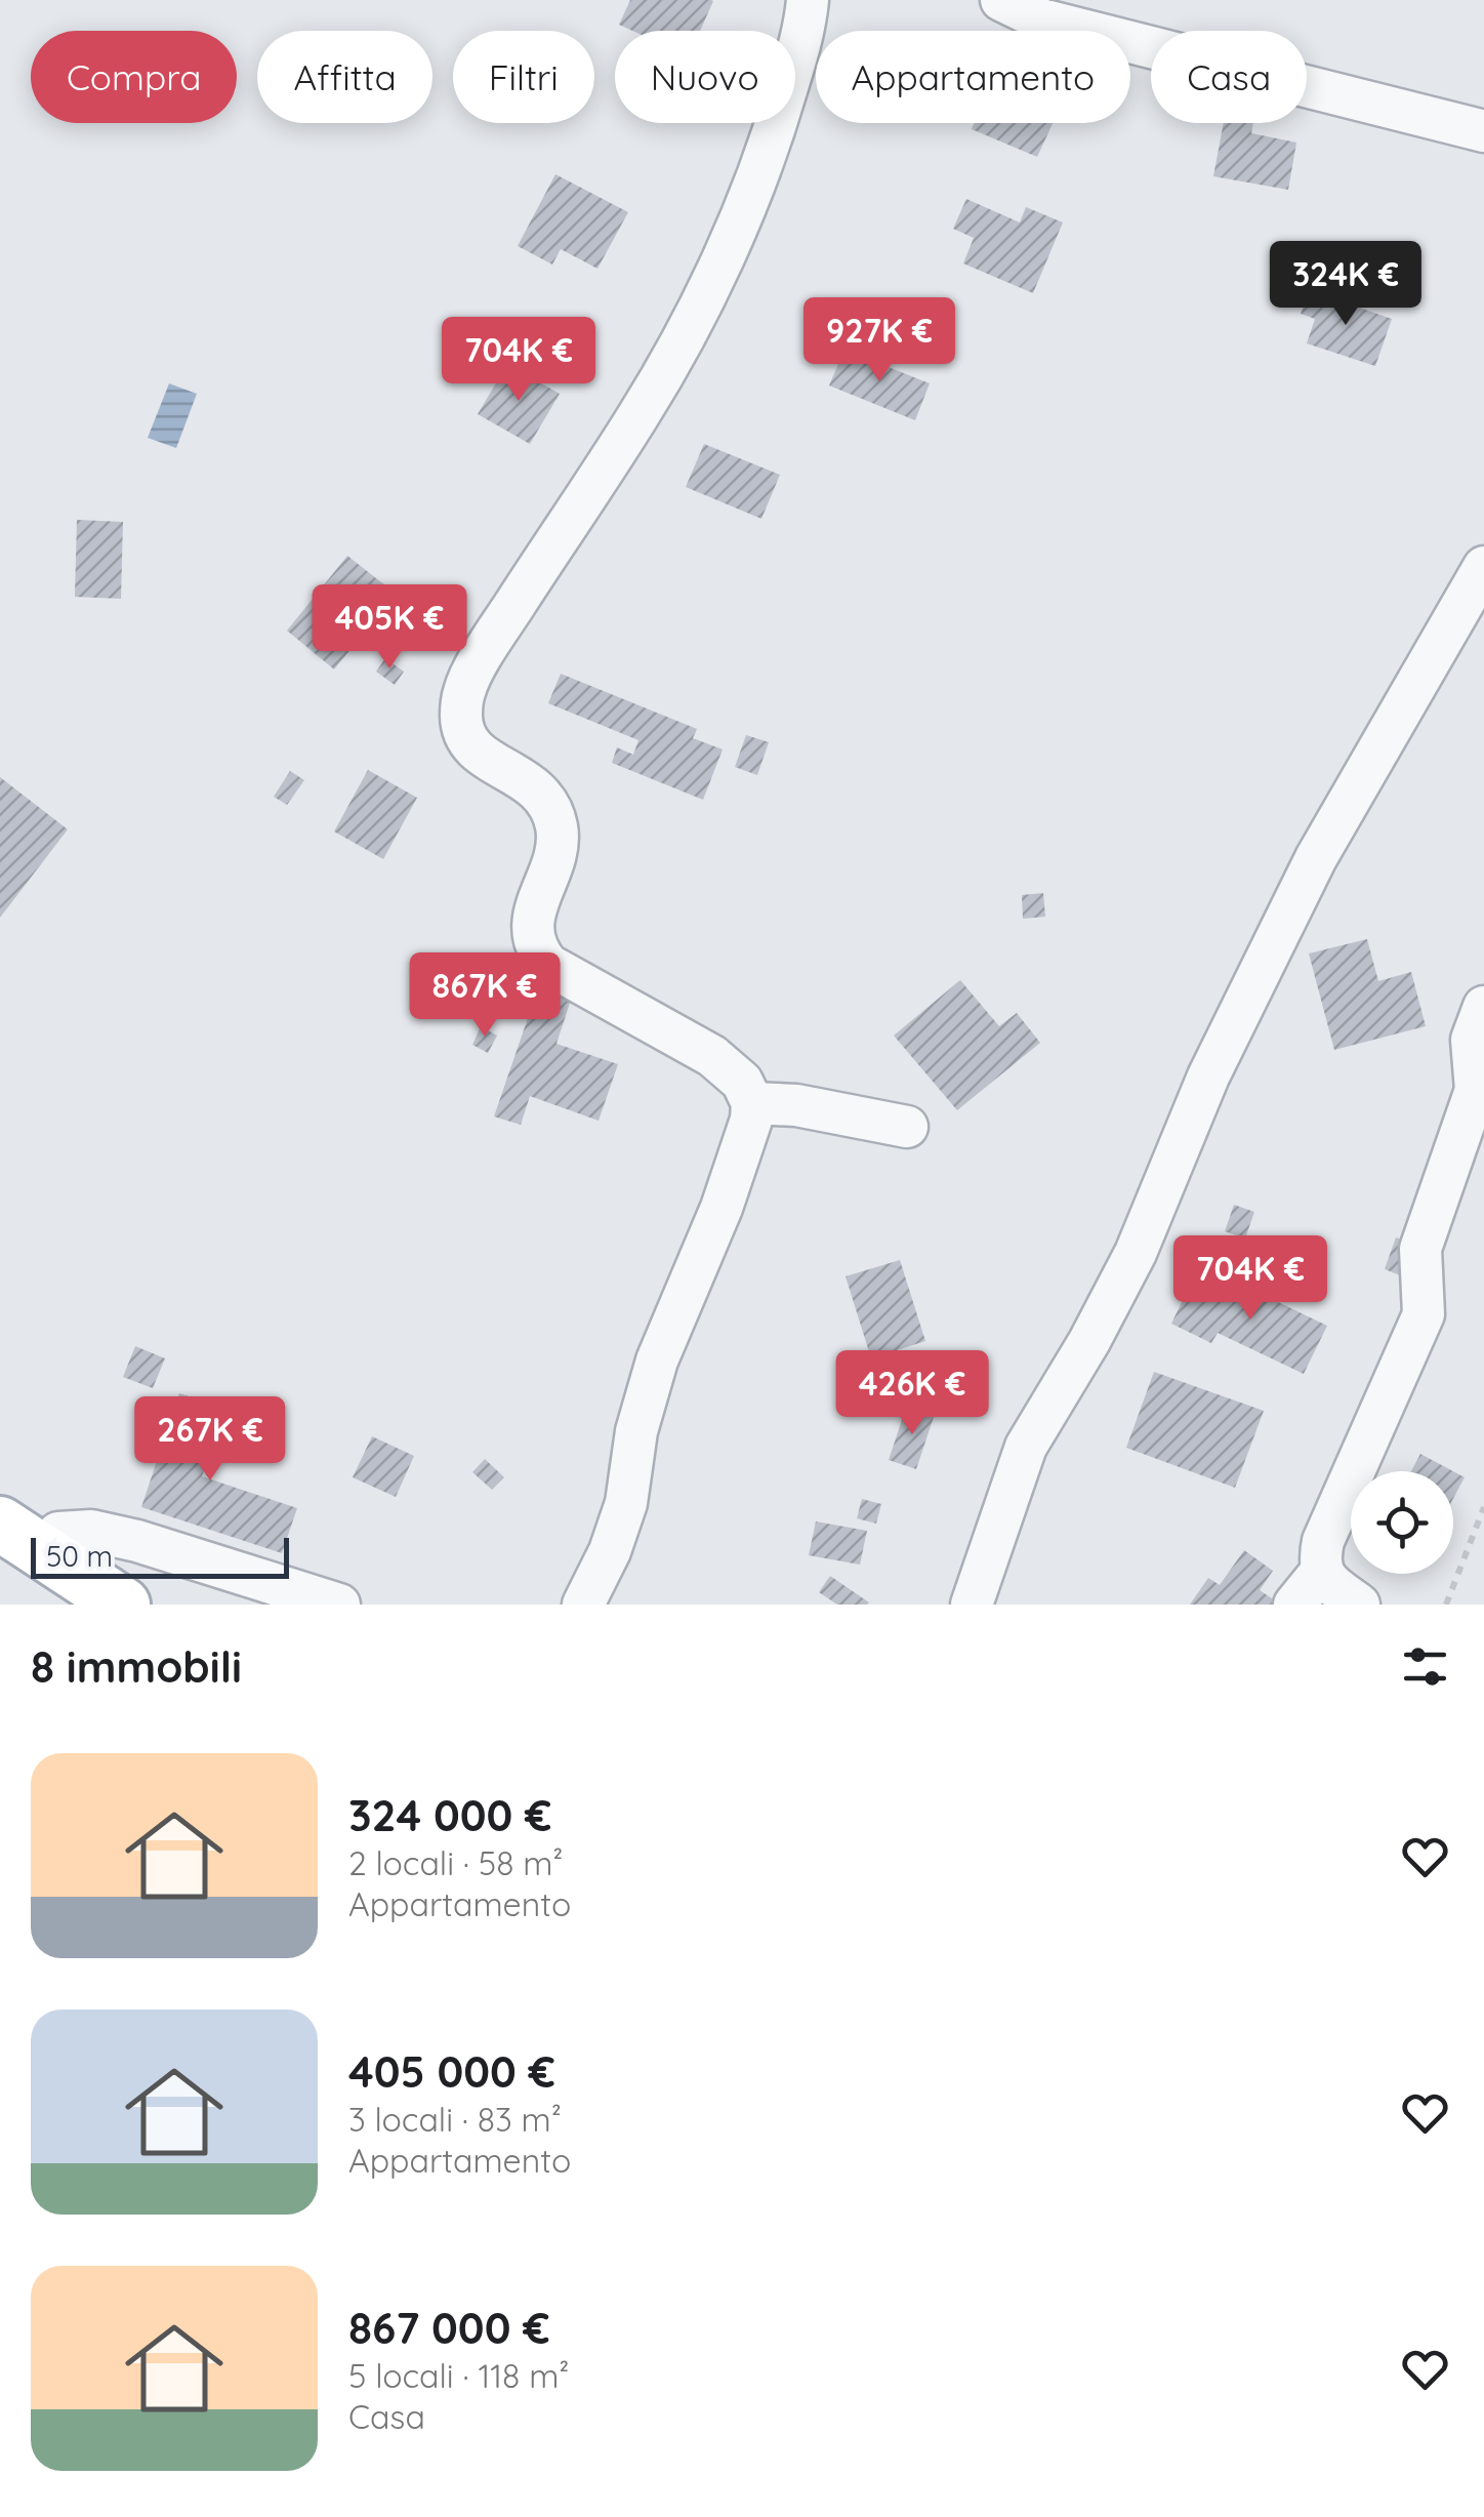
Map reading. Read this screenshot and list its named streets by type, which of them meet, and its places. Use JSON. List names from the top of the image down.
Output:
{
  "scale_bar": "50 m",
  "page": {
    "chip": [
      "Compra",
      "Affitta",
      "Filtri",
      "Nuovo",
      "Appartamento",
      "Casa"
    ],
    "price": [
      "324K €",
      "927K €",
      "704K €",
      "405K €",
      "867K €",
      "704K €",
      "426K €",
      "267K €"
    ],
    "scale": "50 m",
    "heading": "8 immobili",
    "list": [
      {
        "name": "324 000 €",
        "note": "2 locali · 58 m² · Appartamento"
      },
      {
        "name": "405 000 €",
        "note": "3 locali · 83 m² · Appartamento"
      },
      {
        "name": "867 000 €",
        "note": "5 locali · 118 m² · Casa"
      }
    ]
  }
}
